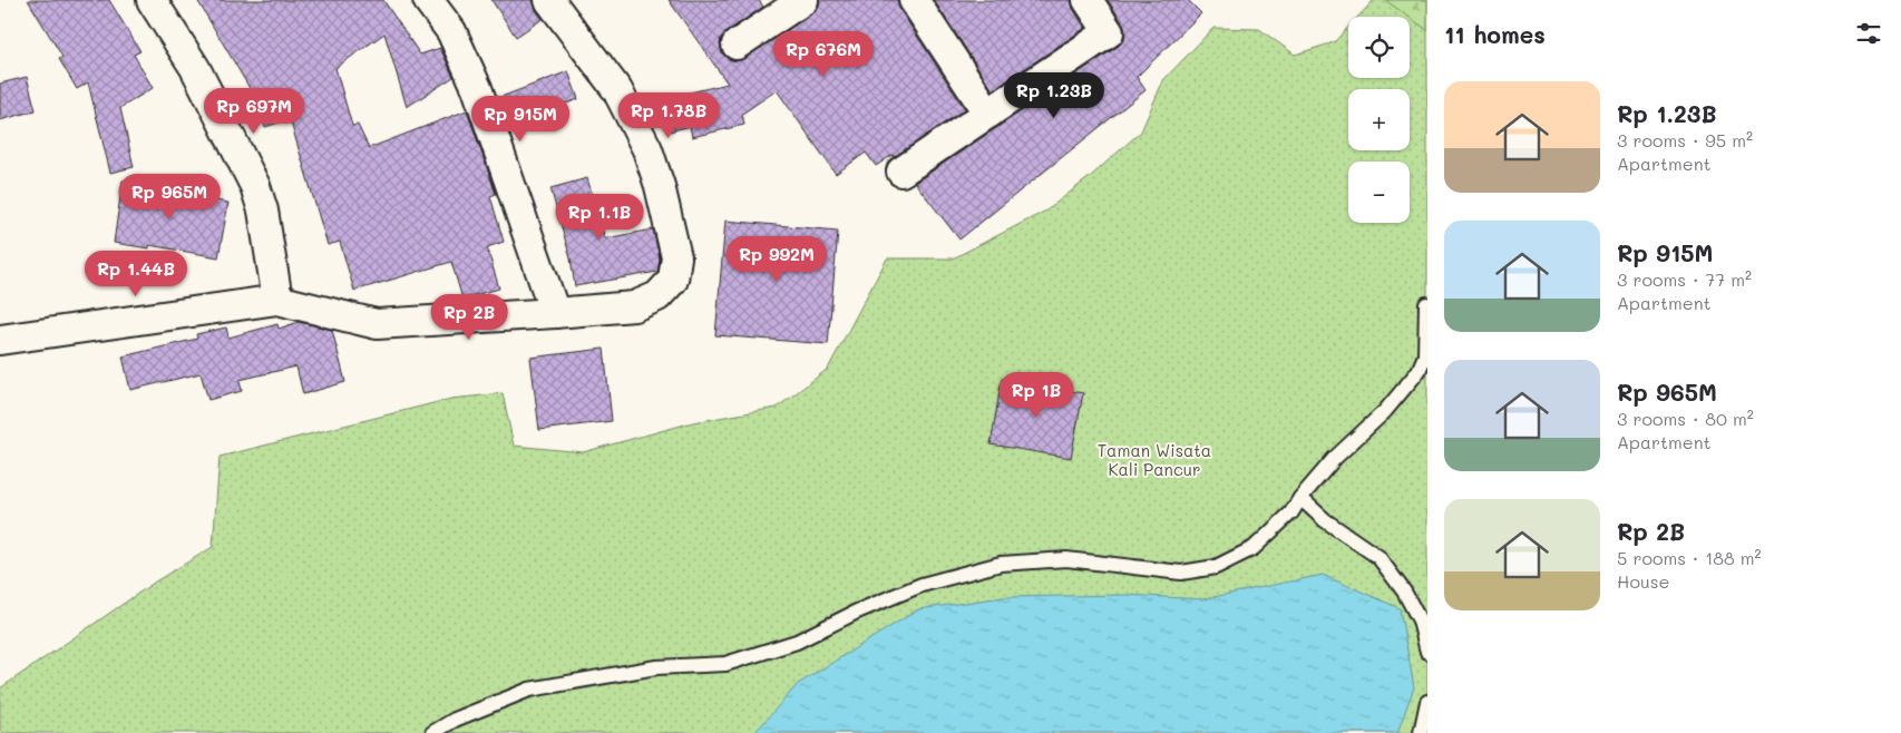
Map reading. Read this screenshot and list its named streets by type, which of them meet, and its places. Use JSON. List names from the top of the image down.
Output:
{
  "parks": ["Taman Wisata Kali Pancur"],
  "page": {
    "heading": "11 homes",
    "map_buttons": ["+", "−"],
    "price": [
      "Rp 676M",
      "Rp 1.23B",
      "Rp 697M",
      "Rp 1.78B",
      "Rp 915M",
      "Rp 965M",
      "Rp 1.1B",
      "Rp 992M",
      "Rp 1.44B",
      "Rp 2B",
      "Rp 1B"
    ],
    "list": [
      {
        "name": "Rp 1.23B",
        "note": "3 rooms · 95 m² · Apartment"
      },
      {
        "name": "Rp 915M",
        "note": "3 rooms · 77 m² · Apartment"
      },
      {
        "name": "Rp 965M",
        "note": "3 rooms · 80 m² · Apartment"
      },
      {
        "name": "Rp 2B",
        "note": "5 rooms · 188 m² · House"
      }
    ]
  }
}
